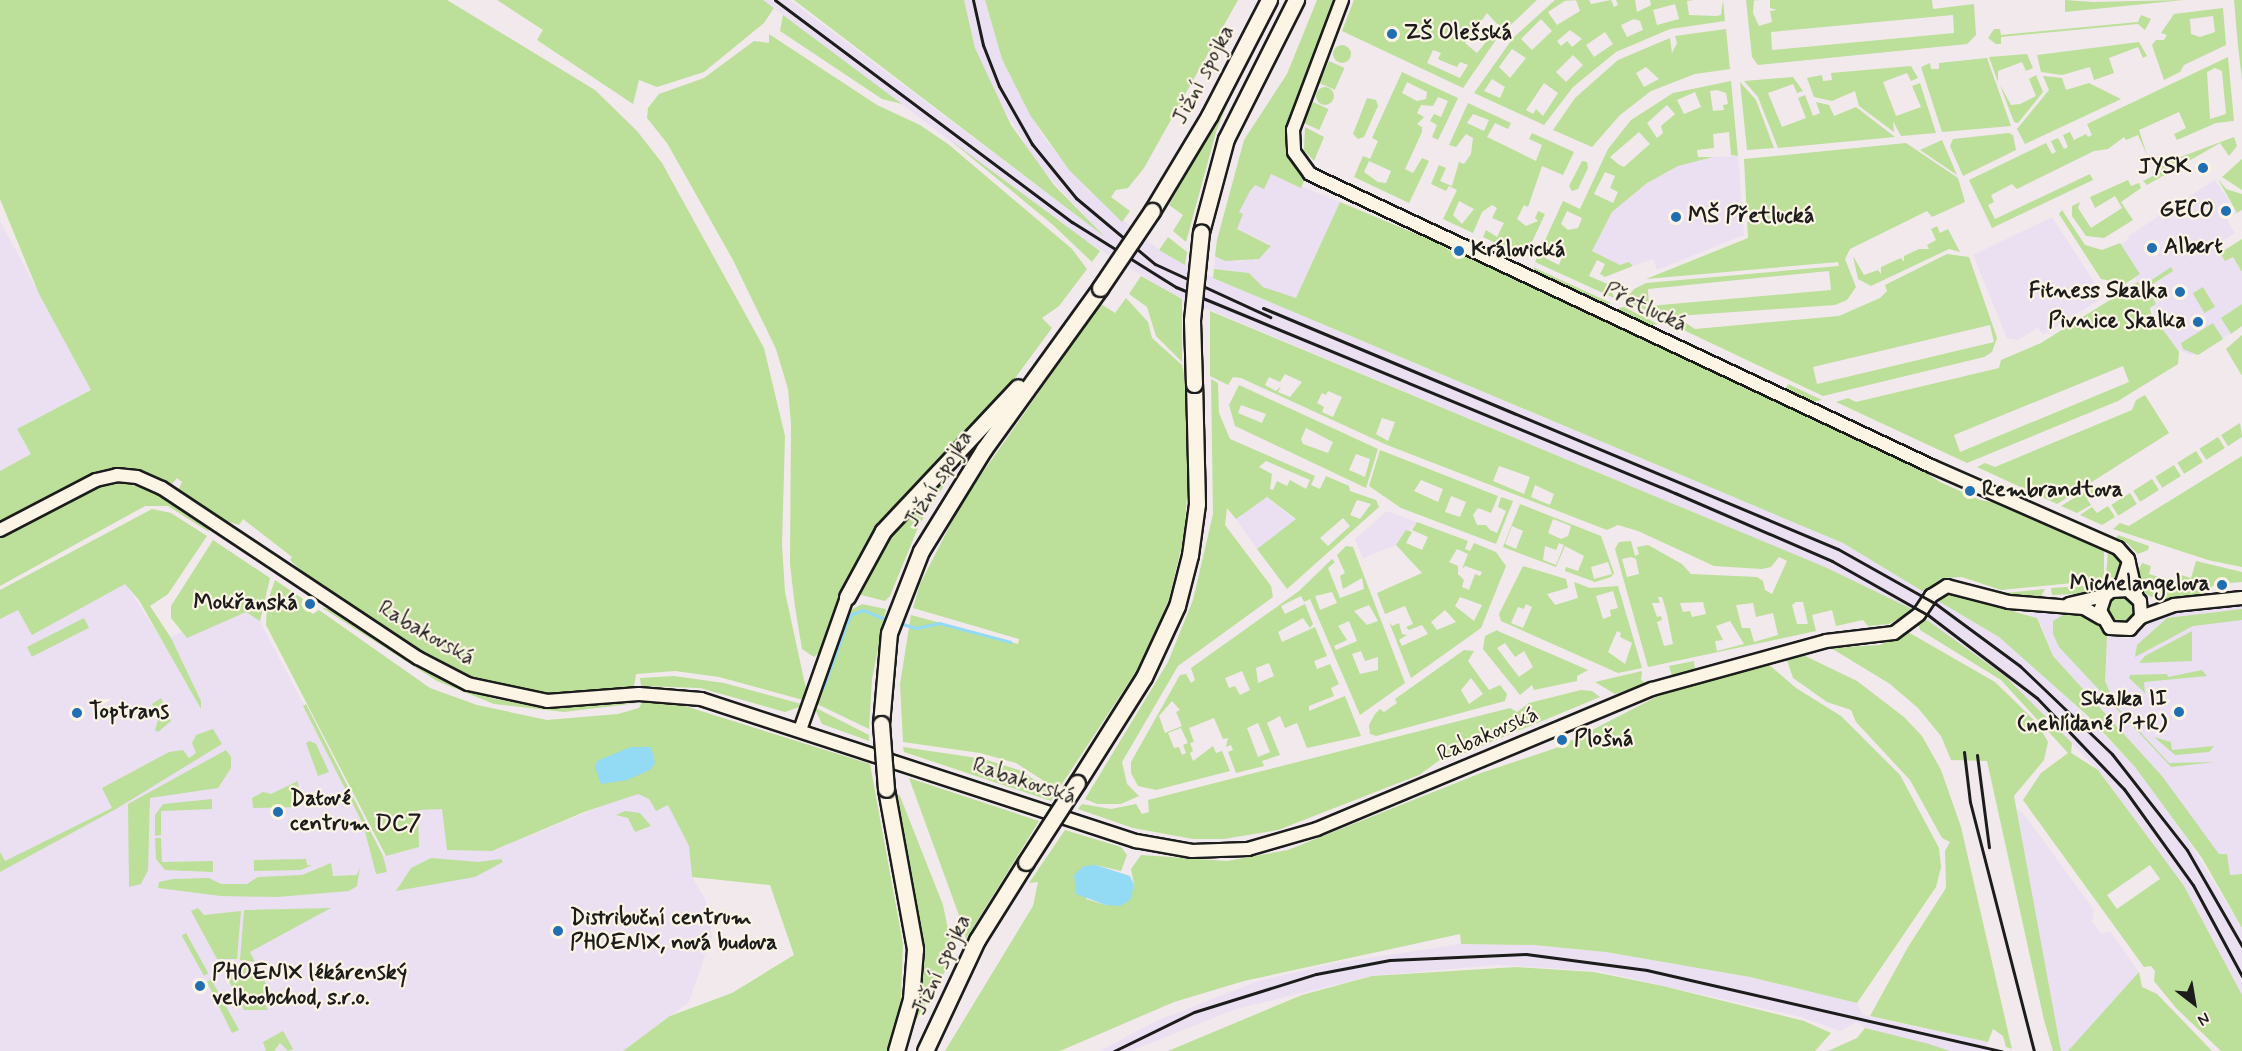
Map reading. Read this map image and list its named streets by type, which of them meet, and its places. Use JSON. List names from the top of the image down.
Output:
{
  "streets": {
    "highway": ["Jižní spojka"],
    "main road": ["Přetlucká", "Rabakovská"]
  },
  "places": [
    "ZŠ Olešská",
    "JYSK",
    "GECO",
    "MŠ Přetlucká",
    "Albert",
    "Královická",
    "Fitness Skalka",
    "Pivnice Skalka",
    "Rembrandtova",
    "Michelangelova",
    "Mokřanská",
    "Skalka II (nehlídané P+R)",
    "Toptrans",
    "Plošná",
    "Datové centrum DC7",
    "Distribuční centrum PHOENIX, nová budova",
    "PHOENIX lékárenský velkoobchod, s.r.o."
  ],
  "north": "bottom right"
}
